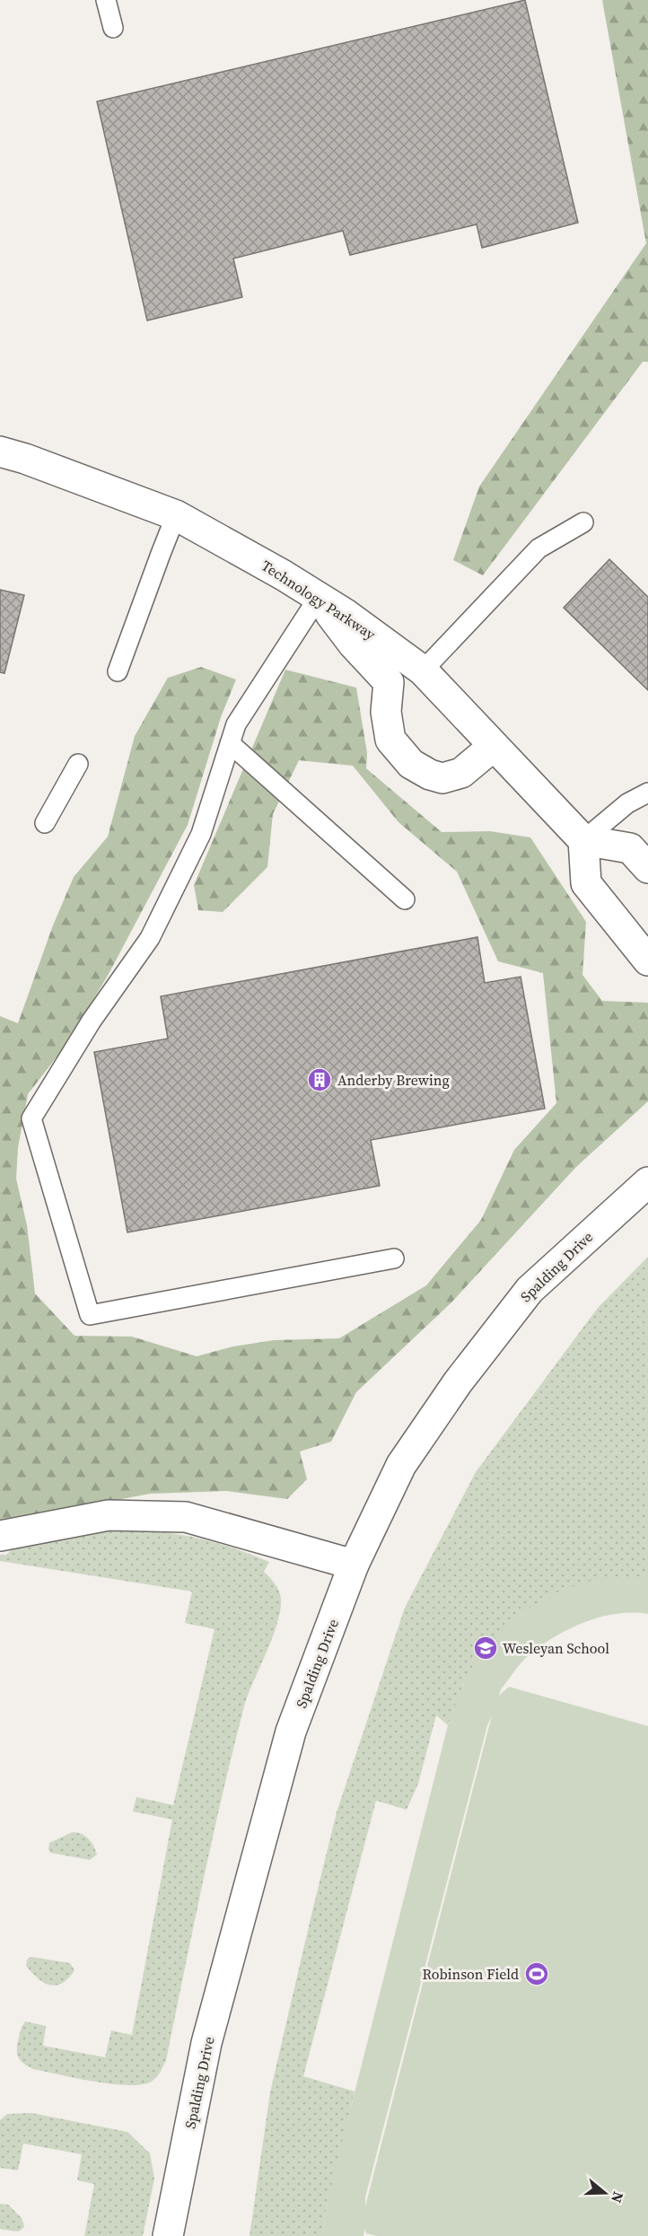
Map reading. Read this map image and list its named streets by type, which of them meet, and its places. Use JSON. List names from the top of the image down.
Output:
{
  "streets": {
    "street": ["Technology Parkway", "Spalding Drive"]
  },
  "places": {
    "building": ["Anderby Brewing"],
    "school or university": ["Wesleyan School"],
    "sports": ["Robinson Field"]
  },
  "north": "right"
}
